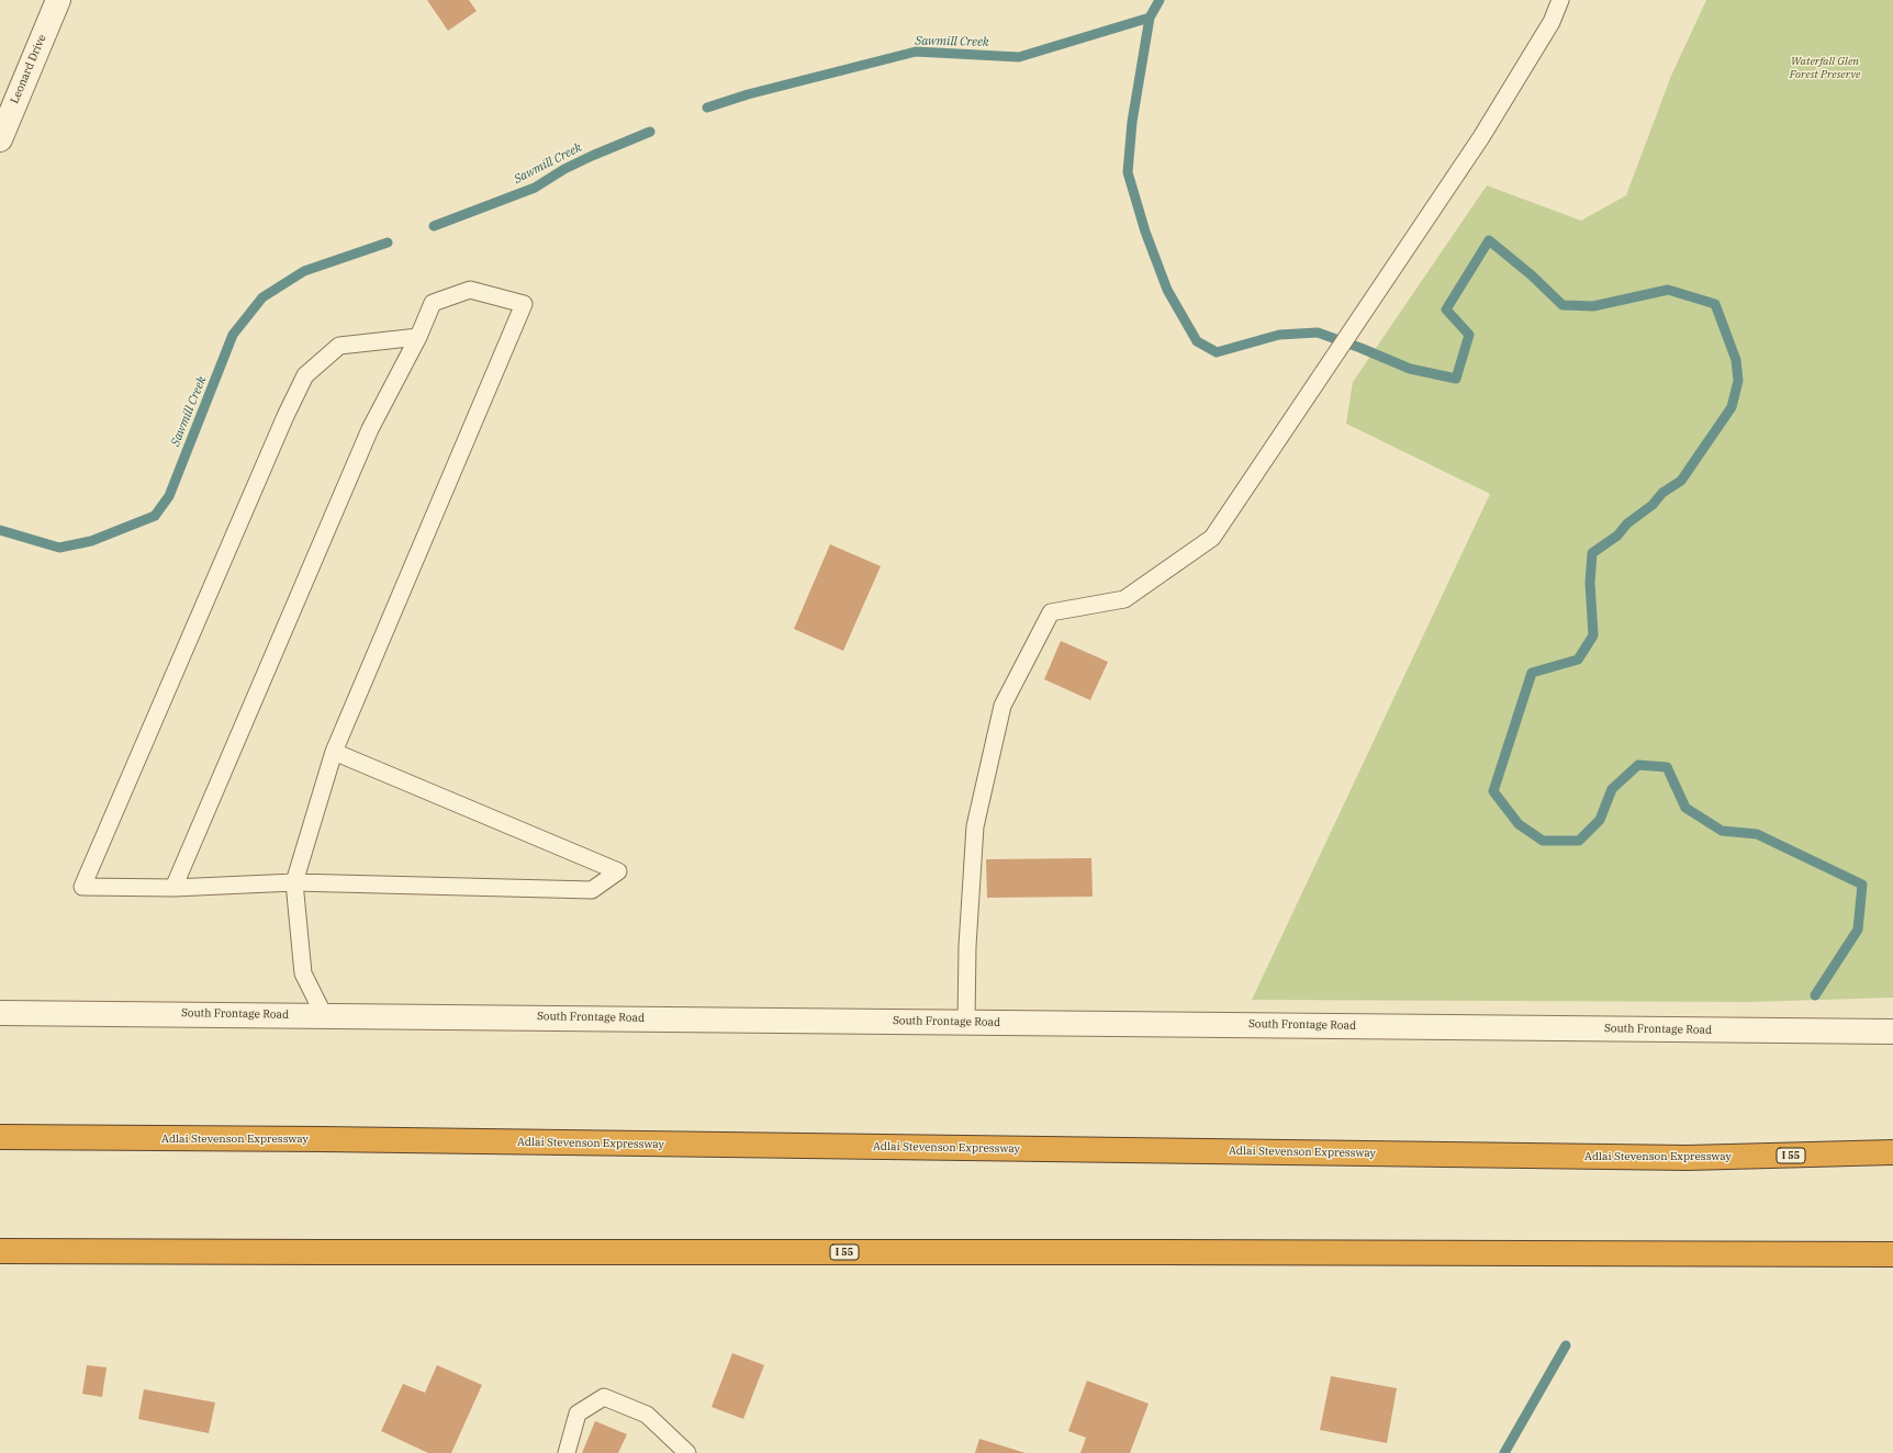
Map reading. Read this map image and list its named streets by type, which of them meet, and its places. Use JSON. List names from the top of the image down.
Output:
{
  "streets": {
    "highway": ["Adlai Stevenson Expressway", "I 55"],
    "street": ["Leonard Drive", "South Frontage Road"]
  },
  "water": ["Sawmill Creek"],
  "parks": ["Waterfall Glen Forest Preserve"]
}
